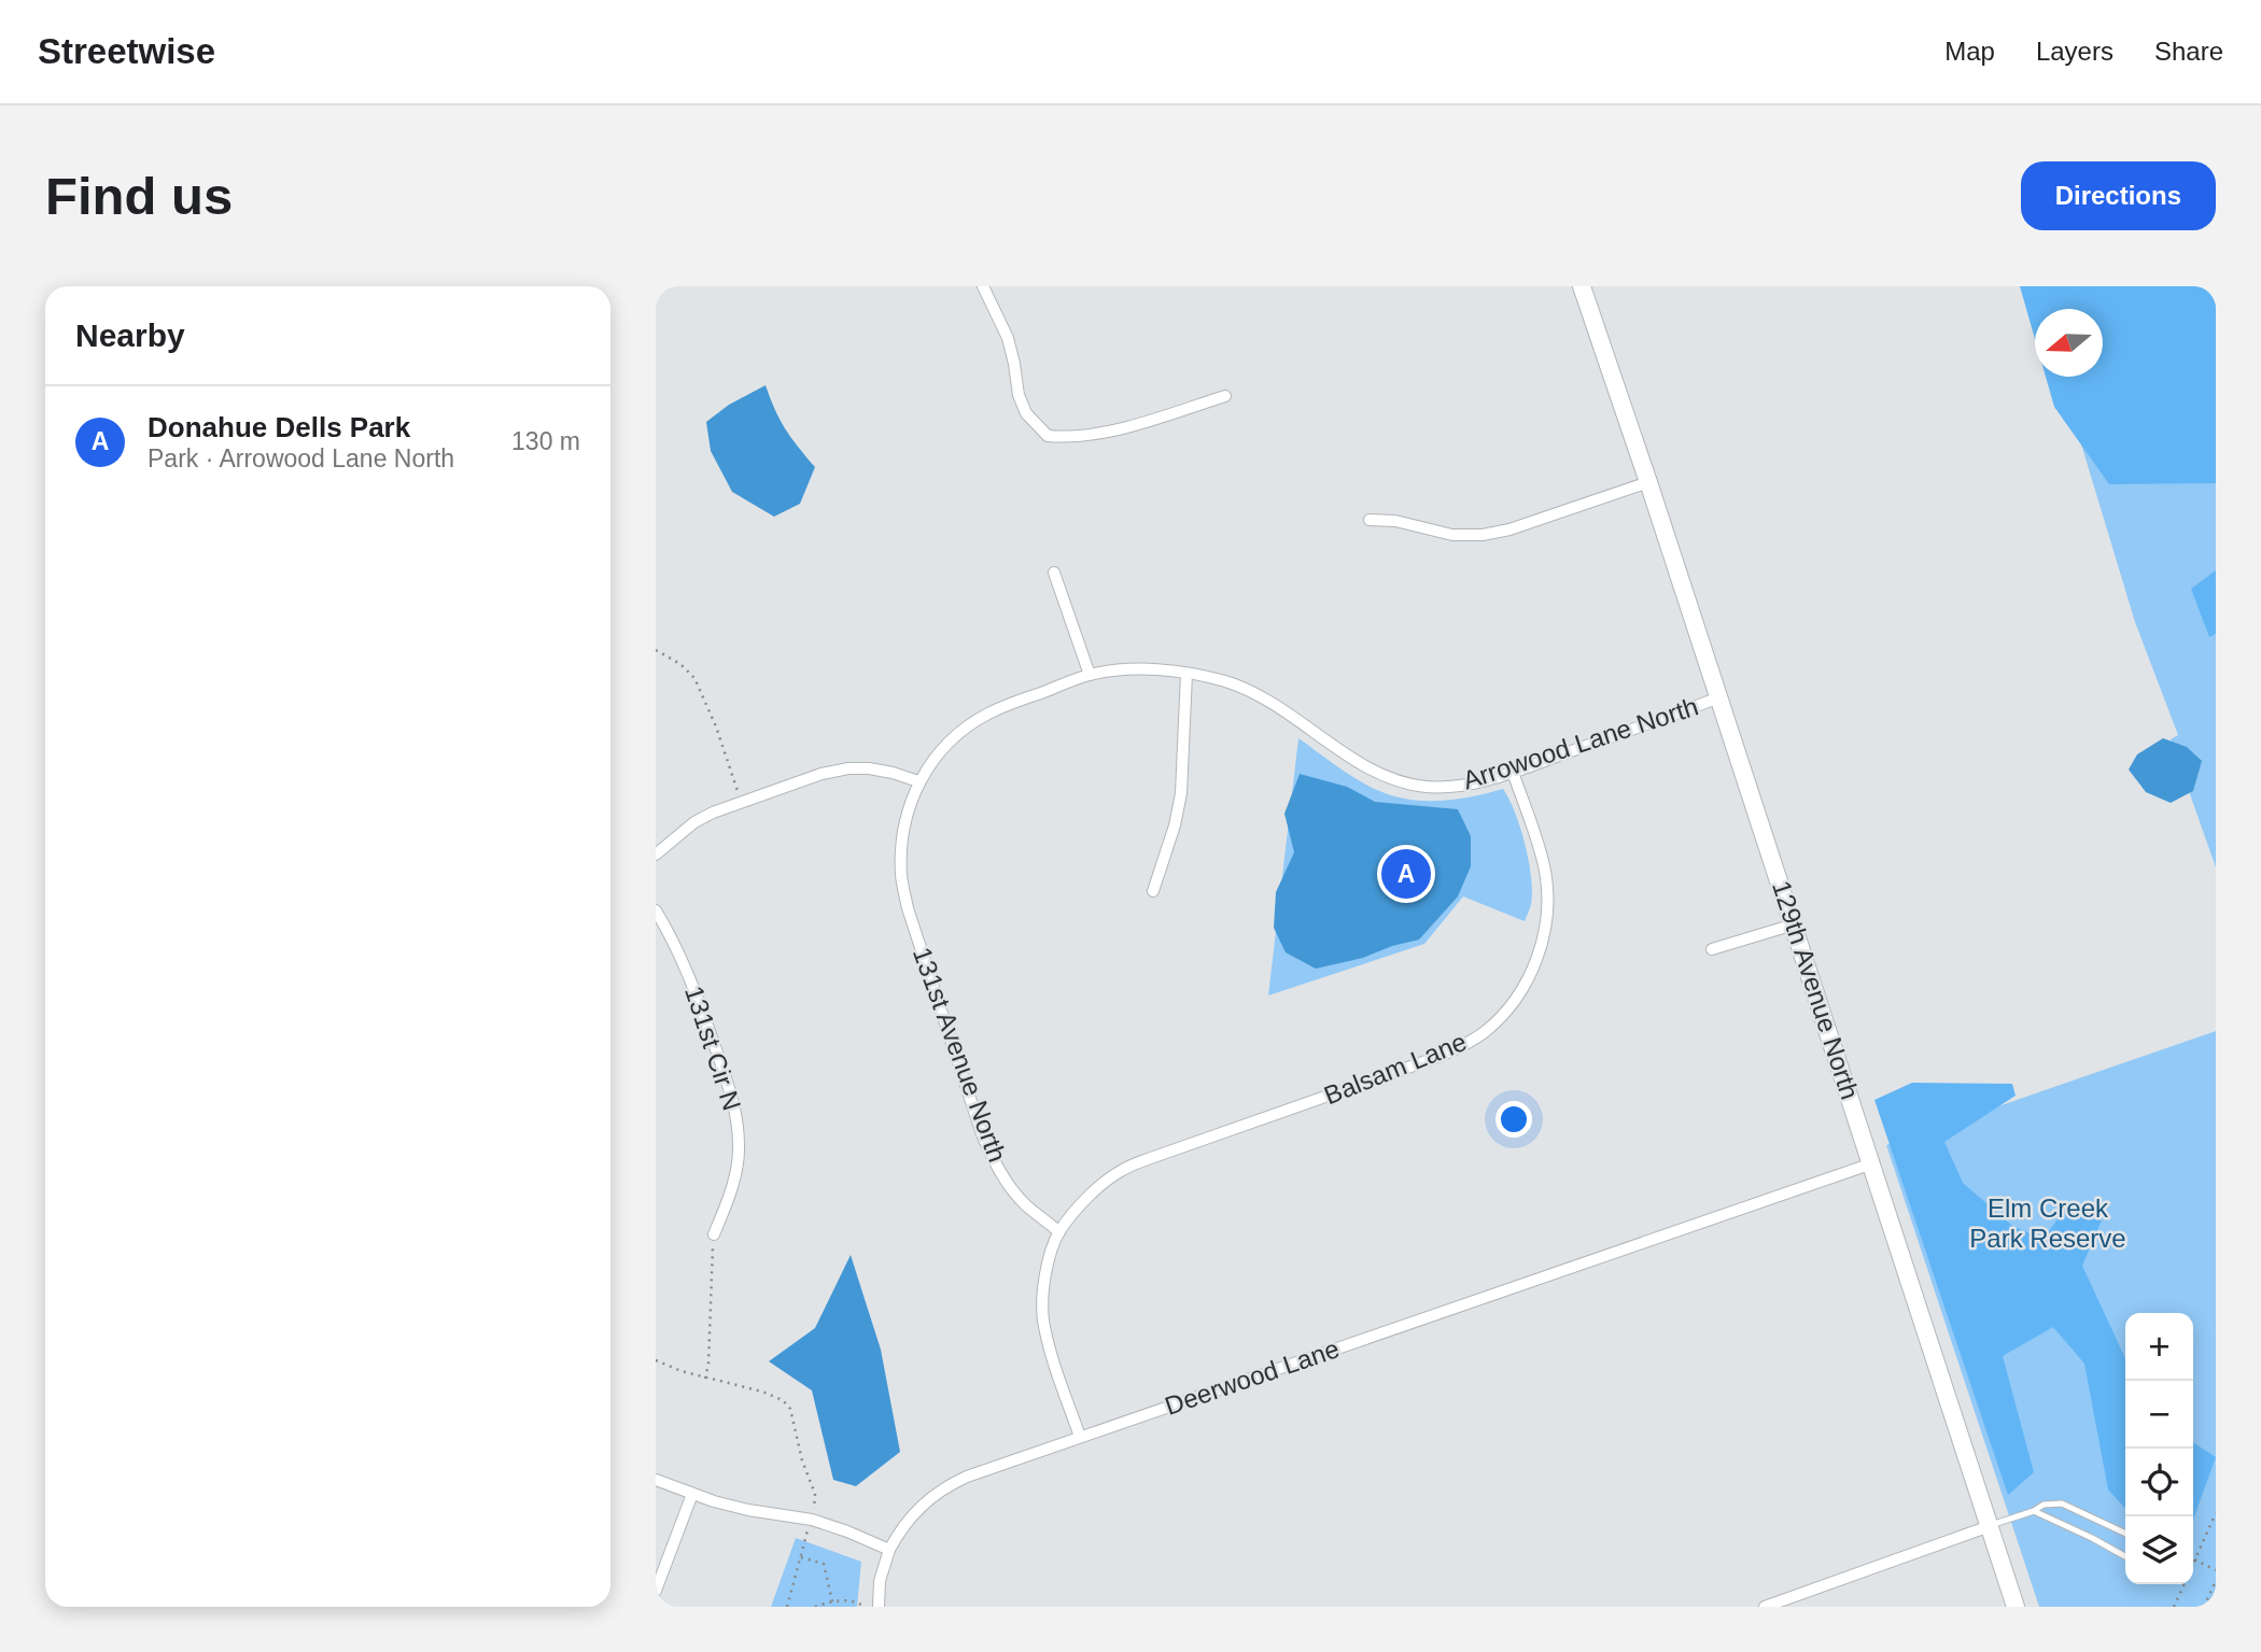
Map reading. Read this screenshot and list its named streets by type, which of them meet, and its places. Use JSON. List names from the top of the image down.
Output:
{
  "streets": {
    "main road": ["129th Avenue North"],
    "street": [
      "Arrowood Lane North",
      "131st Cir N",
      "131st Avenue North",
      "Balsam Lane",
      "Deerwood Lane"
    ]
  },
  "crossings": [
    ["Arrowood Lane North", "129th Avenue North"],
    ["Arrowood Lane North", "131st Avenue North"],
    ["Arrowood Lane North", "Balsam Lane"],
    ["129th Avenue North", "Deerwood Lane"],
    ["131st Avenue North", "Balsam Lane"]
  ],
  "parks": ["Elm Creek Park Reserve"],
  "north": "left",
  "page": {
    "header": "Streetwise",
    "nav": ["Map", "Layers", "Share"],
    "buttons": "Directions",
    "title": "Find us",
    "heading": "Nearby",
    "list": [
      {
        "mark": "A",
        "name": "Donahue Dells Park",
        "note": "Park · Arrowood Lane North",
        "value": "130 m"
      }
    ],
    "pins": "A",
    "map_buttons": ["+", "−"]
  }
}
